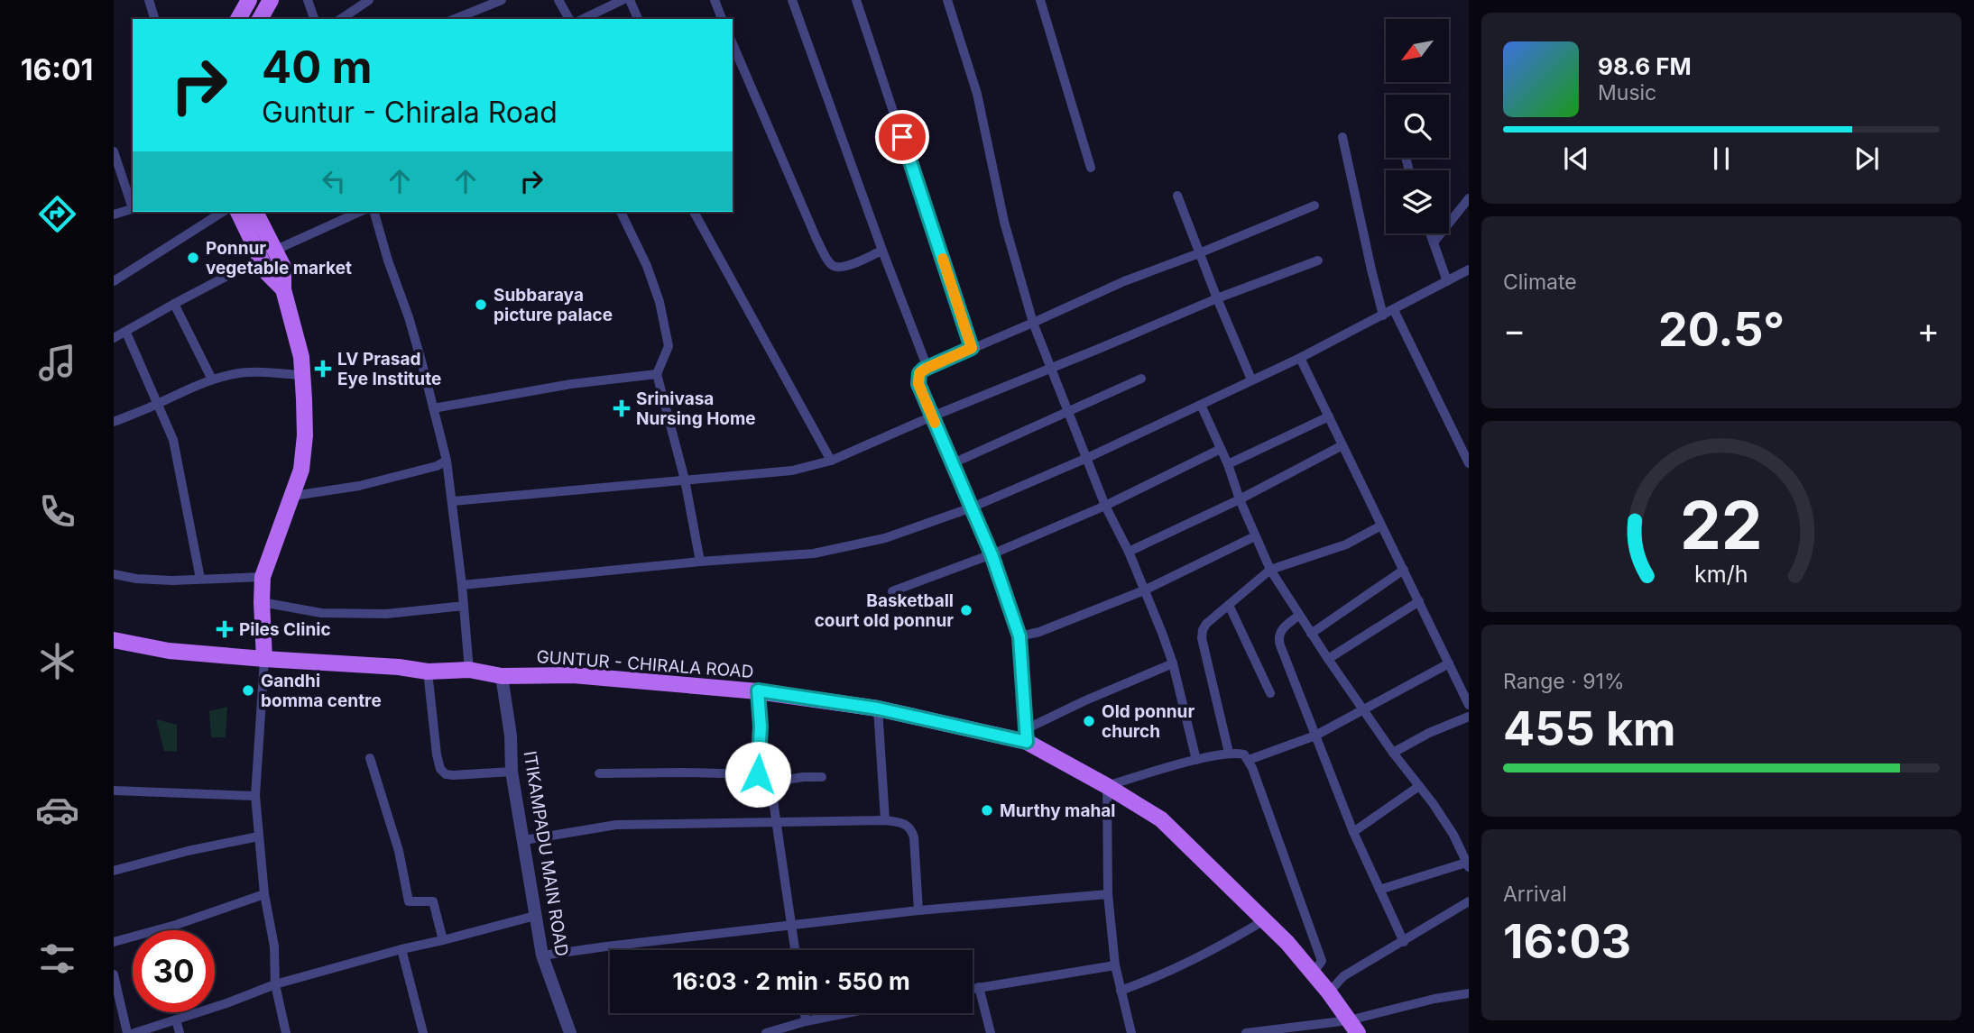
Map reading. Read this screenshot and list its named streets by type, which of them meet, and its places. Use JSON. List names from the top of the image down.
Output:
{
  "streets": {
    "main road": ["GUNTUR - CHIRALA ROAD"],
    "street": ["ITIKAMPADU MAIN ROAD"]
  },
  "crossings": [
    ["GUNTUR - CHIRALA ROAD", "ITIKAMPADU MAIN ROAD"]
  ],
  "places": {
    "other": [
      "Ponnur vegetable market",
      "Subbaraya picture palace",
      "Basketball court old ponnur",
      "Gandhi bomma centre",
      "Old ponnur church",
      "Murthy mahal"
    ],
    "health": ["LV Prasad Eye Institute", "Srinivasa Nursing Home", "Piles Clinic"]
  },
  "north": "bottom left",
  "page": {
    "tabs": "16:01",
    "turn": ["40 m", "Guntur - Chirala Road"],
    "song": ["98.6 FM", "Music"],
    "tile": [
      "Climate",
      ["Range · 91%", "455 km"],
      ["Arrival", "16:03"]
    ],
    "heat": ["−", "20.5°", "+"],
    "limit": "30",
    "trip": "16:03 · 2 min · 550 m",
    "gauge": ["22", "km/h"]
  }
}
